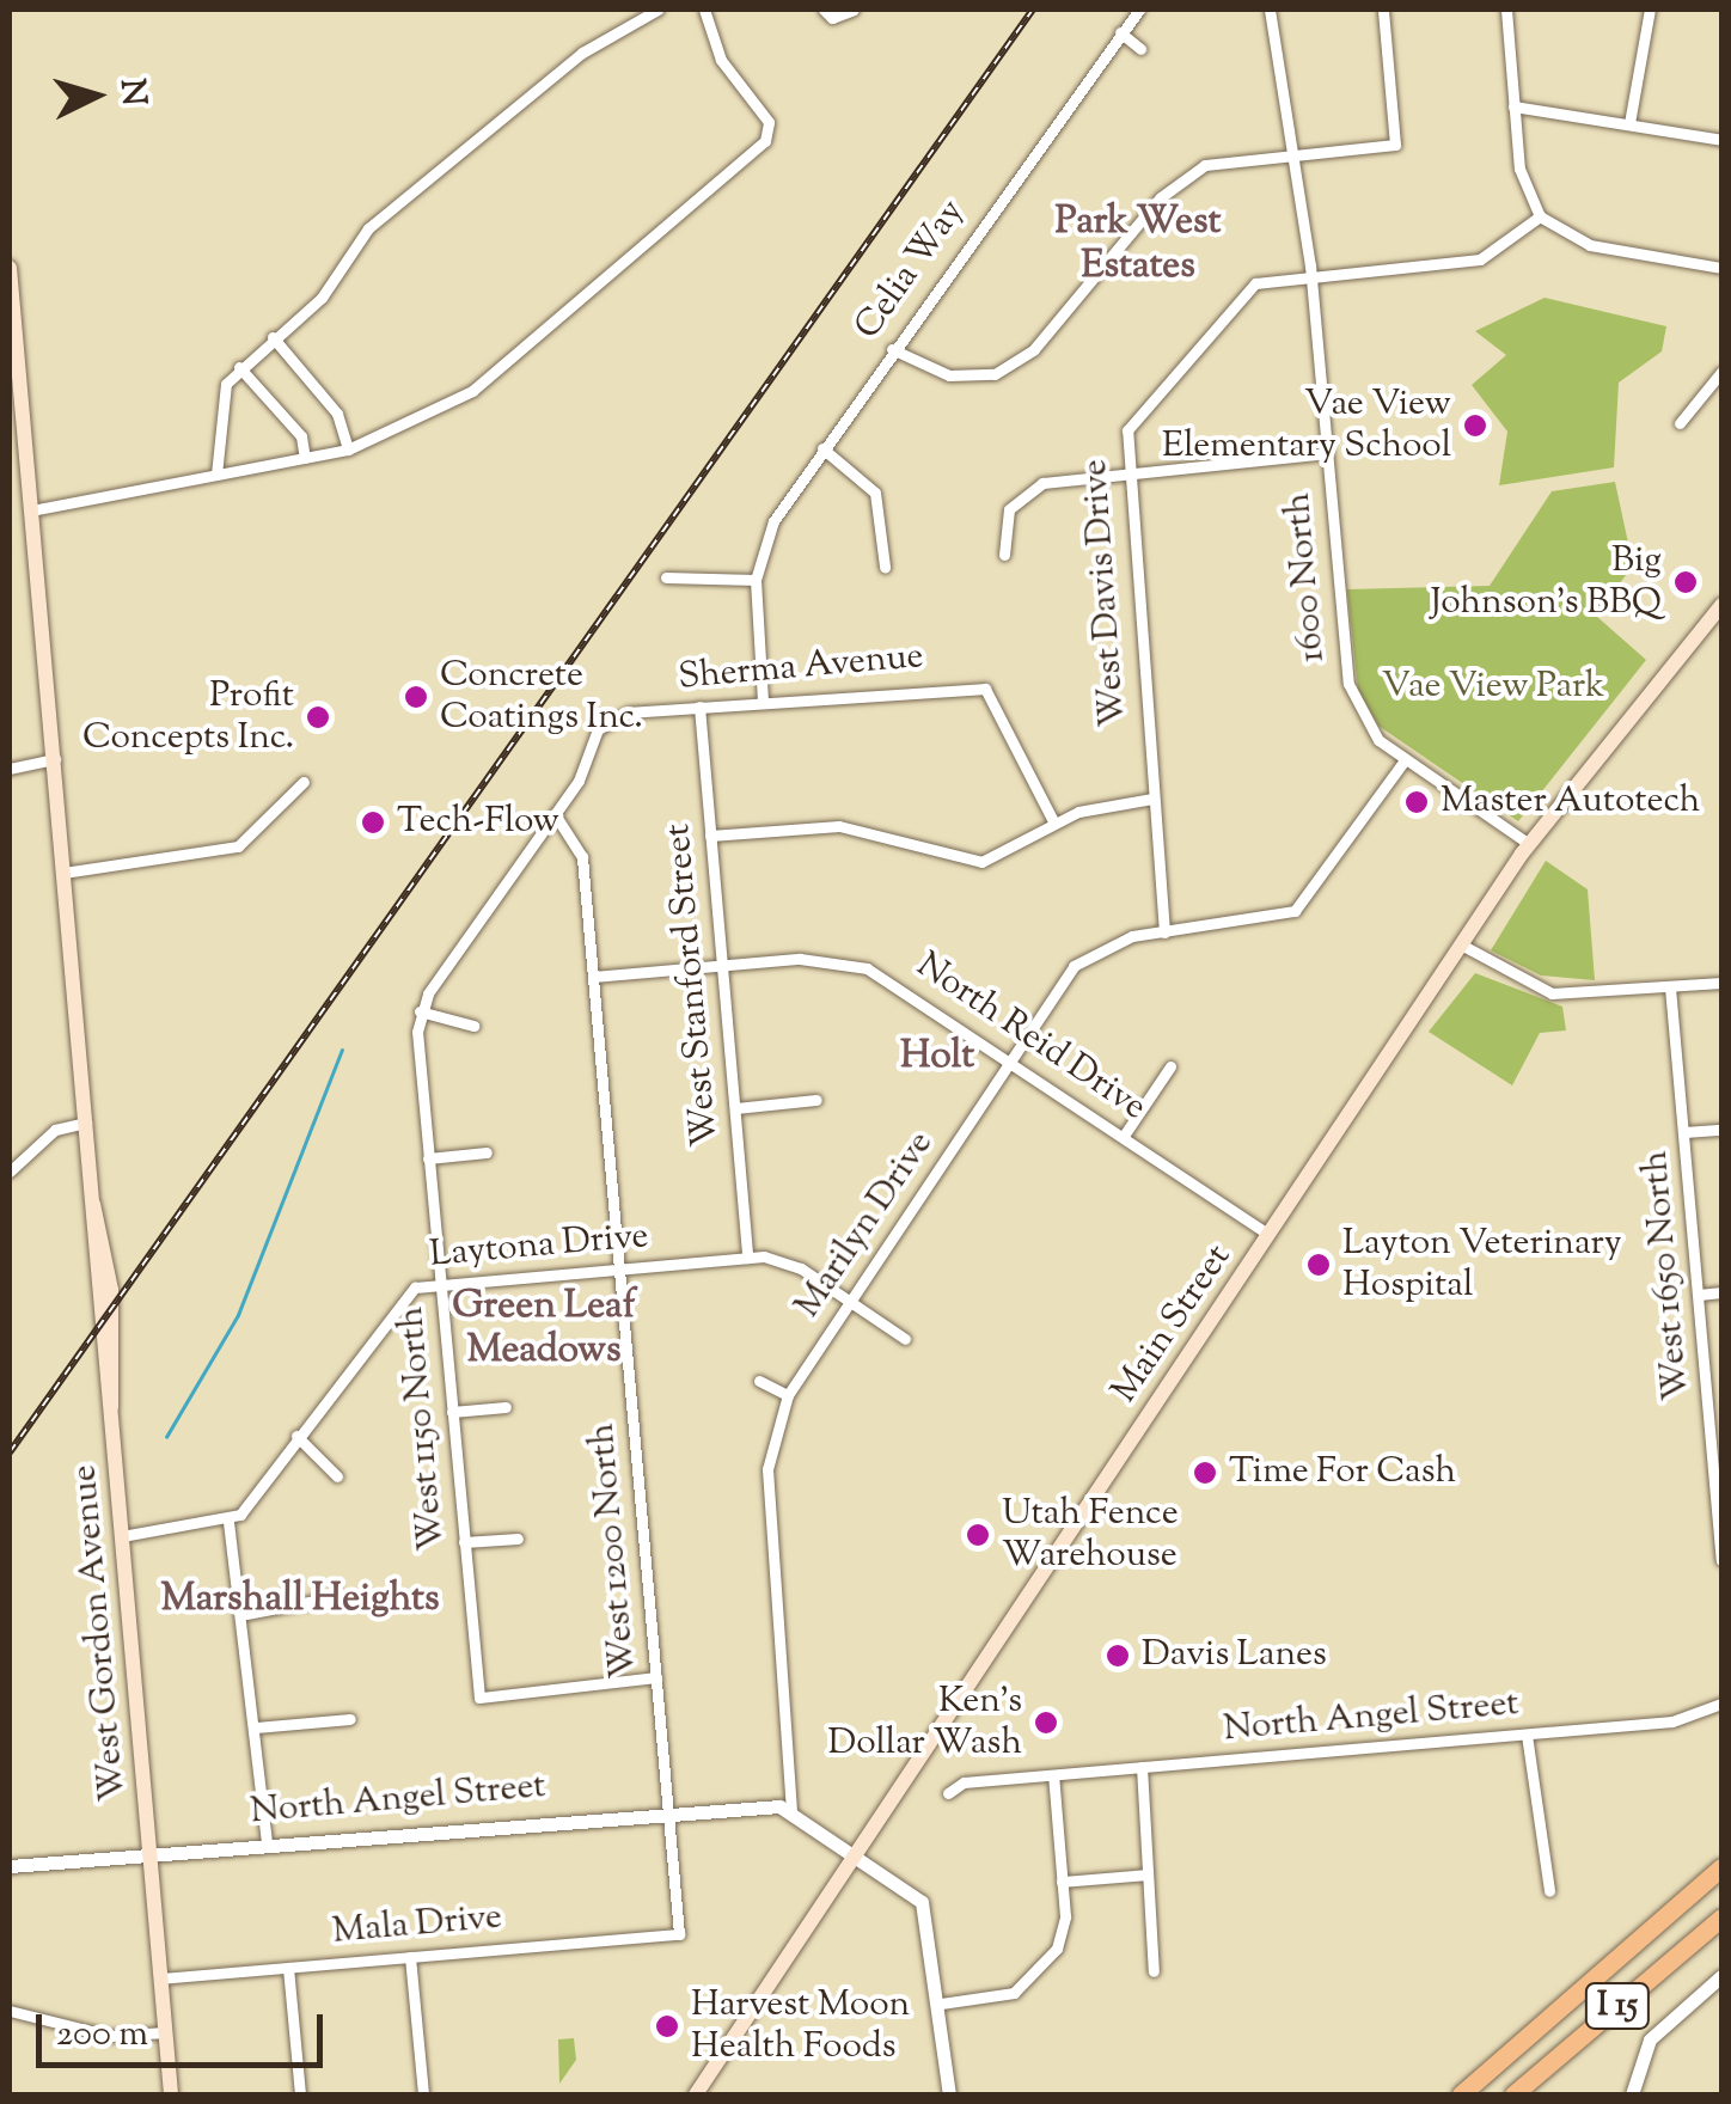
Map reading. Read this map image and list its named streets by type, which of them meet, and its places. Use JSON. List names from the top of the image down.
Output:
{
  "streets": {
    "highway": ["I 15"],
    "main road": ["Main Street", "West Gordon Avenue"],
    "street": [
      "Celia Way",
      "1600 North",
      "West Davis Drive",
      "Sherma Avenue",
      "West Stanford Street",
      "North Reid Drive",
      "Marilyn Drive",
      "Laytona Drive",
      "West 1650 North",
      "West 1150 North",
      "West 1200 North",
      "North Angel Street",
      "Mala Drive"
    ]
  },
  "crossings": [
    ["1600 North", "West Davis Drive"],
    ["1600 North", "Marilyn Drive"],
    ["1600 North", "Main Street"],
    ["West Davis Drive", "Marilyn Drive"],
    ["Sherma Avenue", "West Stanford Street"],
    ["Sherma Avenue", "West 1150 North"],
    ["Sherma Avenue", "West 1200 North"],
    ["West Stanford Street", "North Reid Drive"],
    ["West Stanford Street", "Laytona Drive"],
    ["North Reid Drive", "Marilyn Drive"],
    ["North Reid Drive", "Main Street"],
    ["North Reid Drive", "West 1200 North"],
    ["Marilyn Drive", "Laytona Drive"],
    ["Marilyn Drive", "North Angel Street"],
    ["Laytona Drive", "West 1150 North"],
    ["Laytona Drive", "West 1200 North"],
    ["West 1150 North", "West 1200 North"],
    ["West 1200 North", "North Angel Street"],
    ["West 1200 North", "Mala Drive"],
    ["West Gordon Avenue", "North Angel Street"],
    ["West Gordon Avenue", "Mala Drive"]
  ],
  "districts": [
    "Park West Estates",
    "Holt",
    "Green Leaf Meadows",
    "Marshall Heights"
  ],
  "parks": ["Vae View Park"],
  "places": [
    "Vae View Elementary School",
    "Big Johnson's BBQ",
    "Concrete Coatings Inc.",
    "Profit Concepts Inc.",
    "Master Autotech",
    "Tech-Flow",
    "Layton Veterinary Hospital",
    "Time For Cash",
    "Utah Fence Warehouse",
    "Davis Lanes",
    "Ken's Dollar Wash",
    "Harvest Moon Health Foods"
  ],
  "scale_bar": "200 m",
  "north": "right"
}
